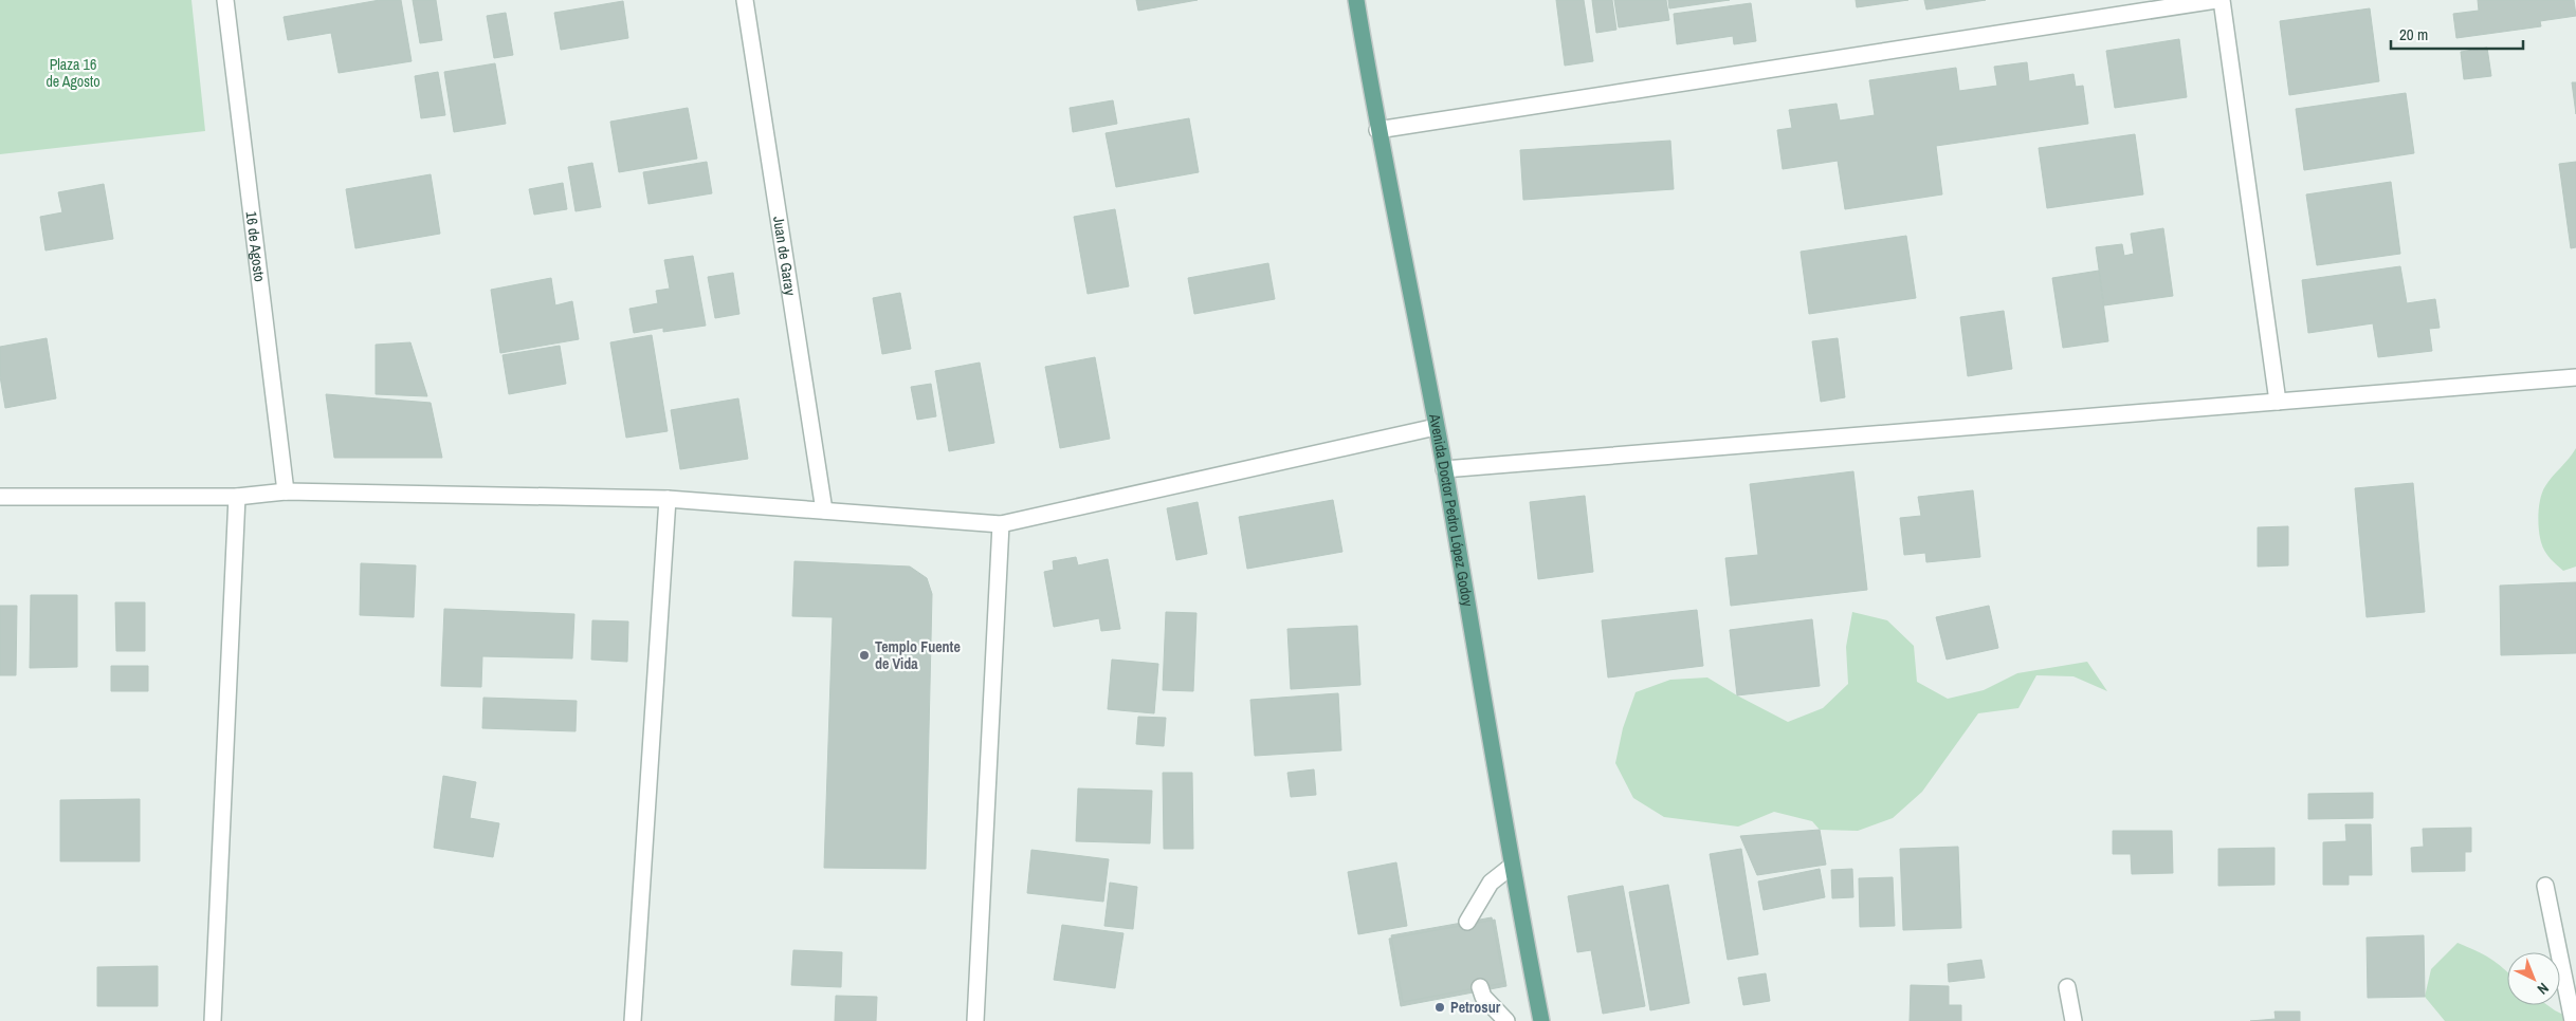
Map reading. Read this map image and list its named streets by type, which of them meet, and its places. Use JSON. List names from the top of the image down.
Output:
{
  "streets": {
    "main road": ["Avenida Doctor Pedro López Godoy"],
    "street": ["16 de Agosto", "Juan de Garay"]
  },
  "parks": ["Plaza 16 de Agosto"],
  "places": ["Templo Fuente de Vida", "Petrosur"],
  "scale_bar": "20 m",
  "north": "bottom right"
}
